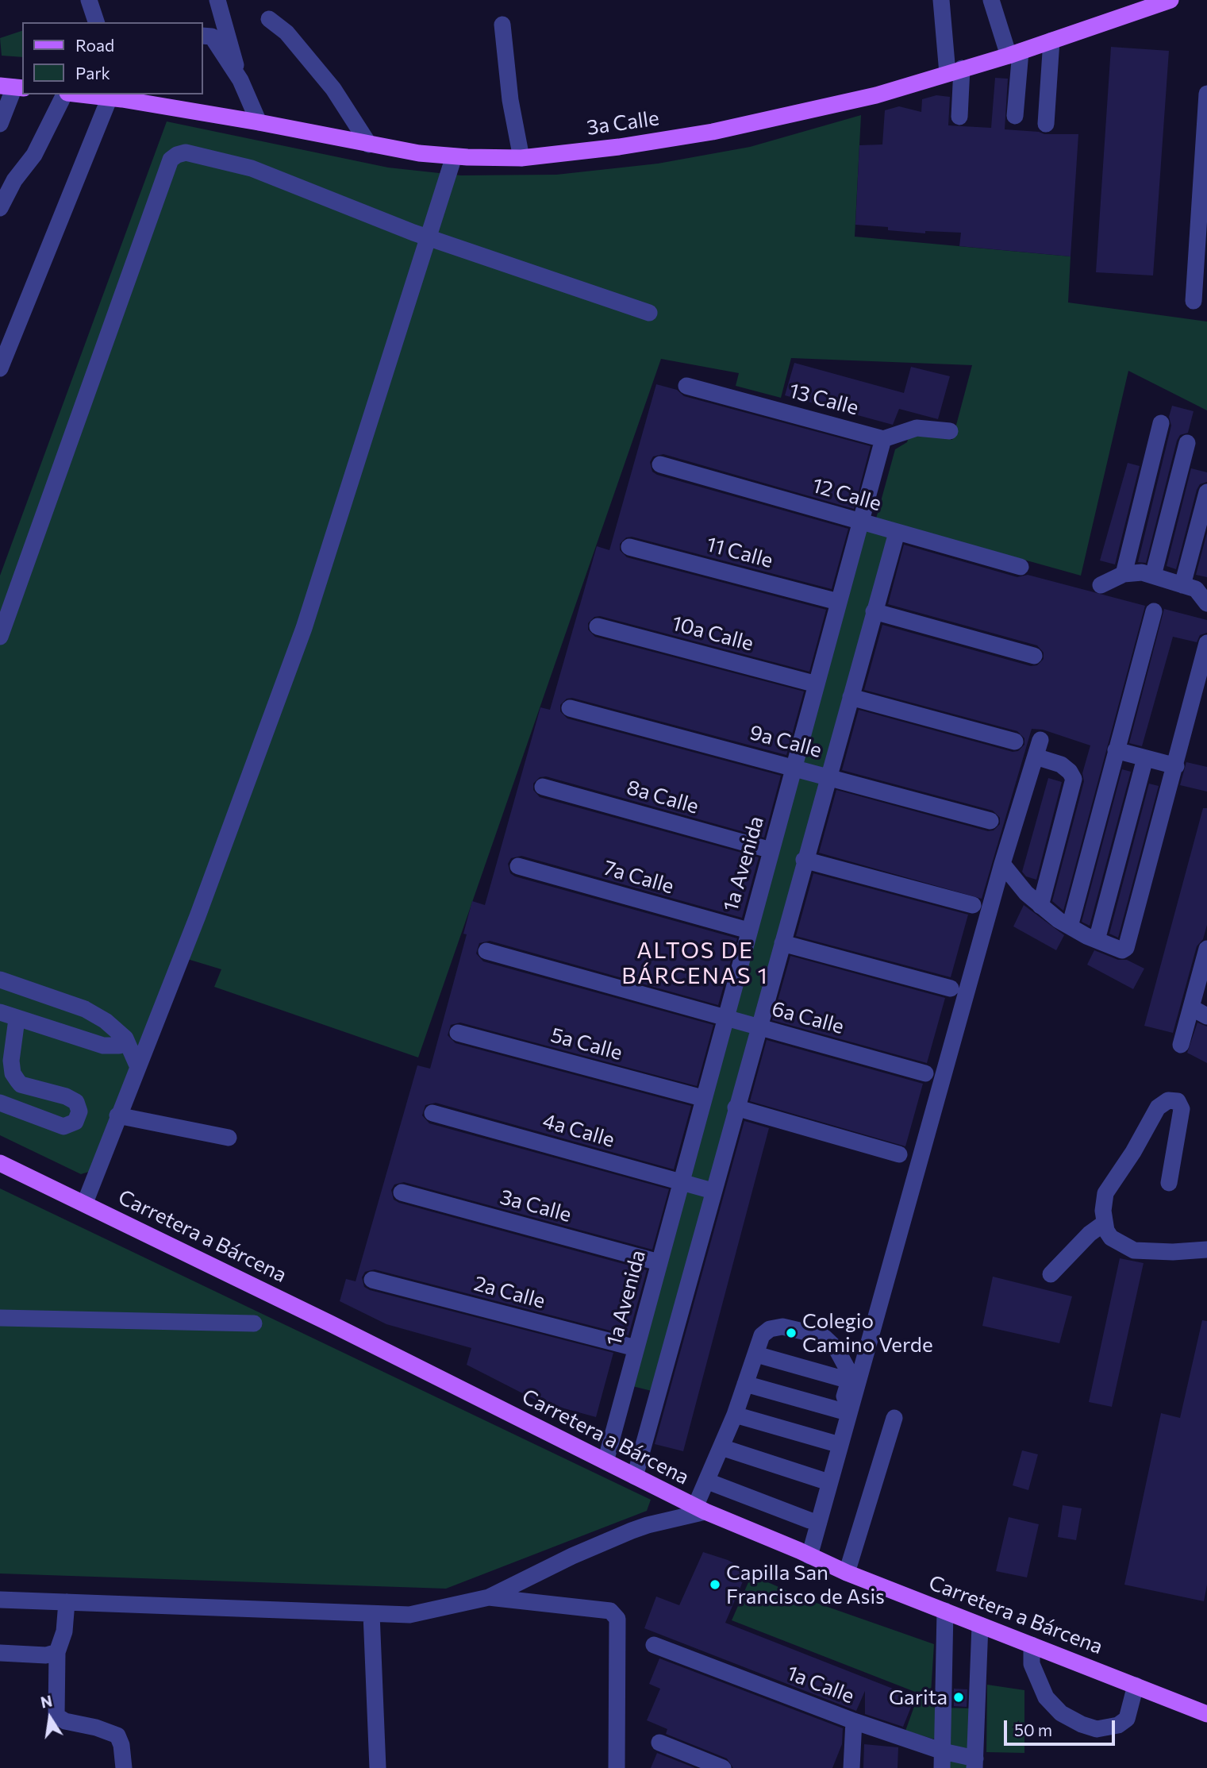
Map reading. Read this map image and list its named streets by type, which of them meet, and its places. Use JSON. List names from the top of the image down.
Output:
{
  "streets": {
    "main road": ["3a Calle", "Carretera a Bárcena"],
    "street": [
      "13 Calle",
      "12 Calle",
      "11 Calle",
      "10a Calle",
      "9a Calle",
      "8a Calle",
      "1a Avenida",
      "7a Calle",
      "6a Calle",
      "5a Calle",
      "4a Calle",
      "2a Calle",
      "1a Calle"
    ]
  },
  "crossings": [
    ["3a Calle", "1a Avenida"],
    ["13 Calle", "1a Avenida"],
    ["12 Calle", "1a Avenida"],
    ["11 Calle", "1a Avenida"],
    ["10a Calle", "1a Avenida"],
    ["9a Calle", "1a Avenida"],
    ["8a Calle", "1a Avenida"],
    ["1a Avenida", "7a Calle"],
    ["1a Avenida", "6a Calle"],
    ["1a Avenida", "5a Calle"],
    ["1a Avenida", "4a Calle"],
    ["1a Avenida", "Carretera a Bárcena"],
    ["1a Avenida", "2a Calle"]
  ],
  "districts": ["ALTOS DE BÁRCENAS 1"],
  "places": ["Colegio Camino Verde", "Capilla San Francisco de Asis", "Garita"],
  "legend": ["Road", "Park"],
  "scale_bar": "50 m",
  "north": "top"
}
